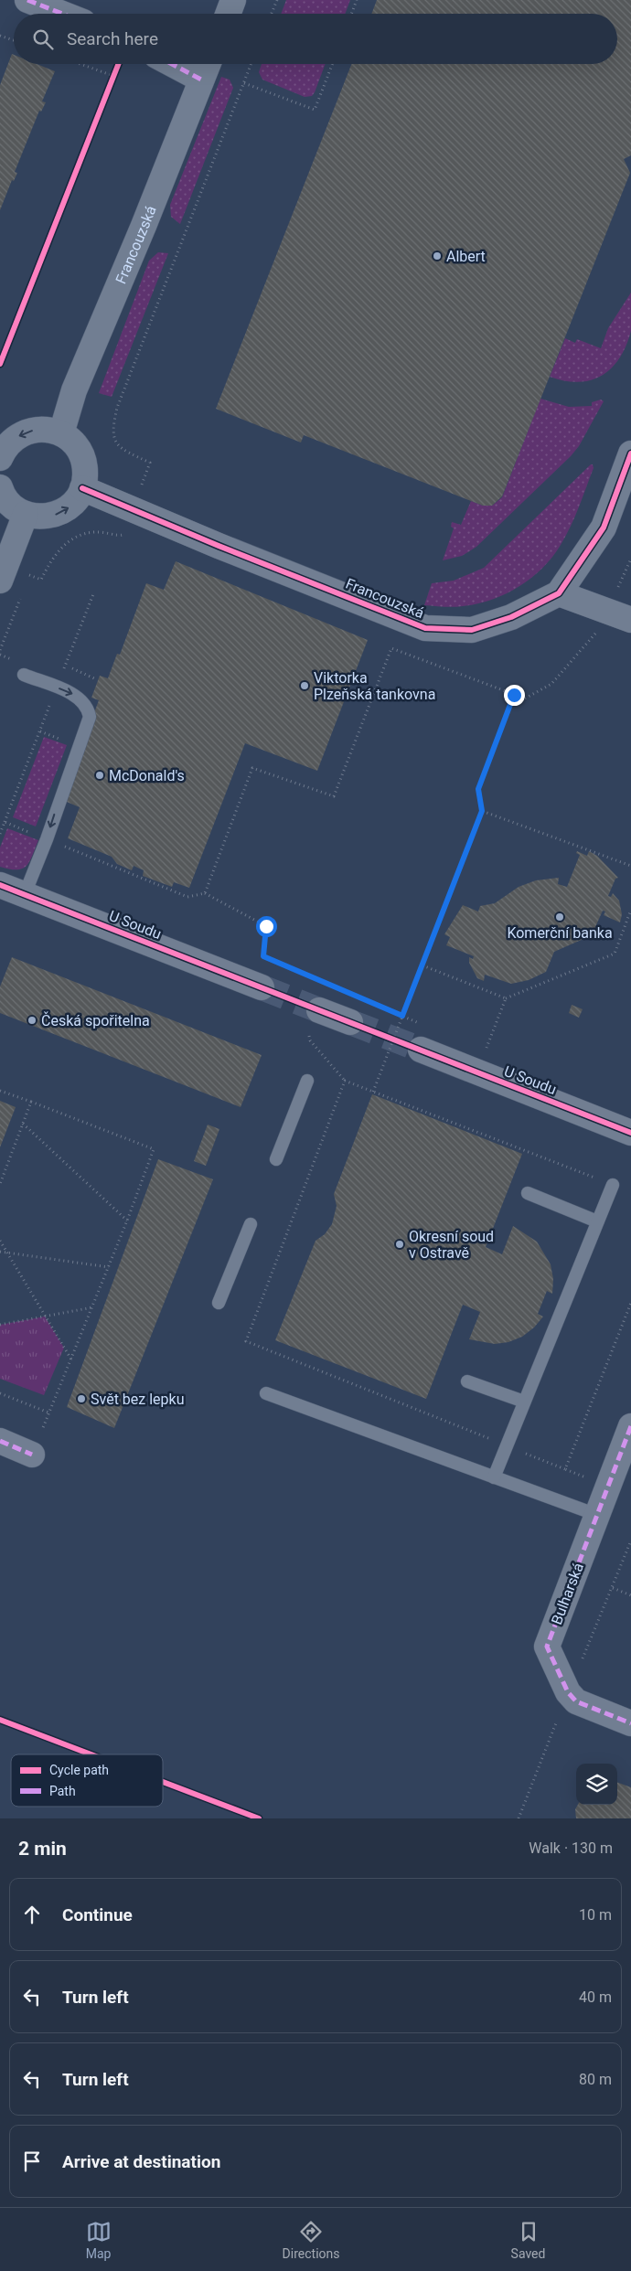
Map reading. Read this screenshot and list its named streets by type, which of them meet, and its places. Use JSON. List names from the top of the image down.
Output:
{
  "streets": {
    "street": ["Francouzská", "U Soudu", "Bulharská"]
  },
  "places": [
    "Albert",
    "Viktorka Plzeňská tankovna",
    "McDonald's",
    "Komerční banka",
    "Česká spořitelna",
    "Okresní soud v Ostravě",
    "Svět bez lepku"
  ],
  "legend": ["Cycle path", "Path"],
  "page": {
    "search": "Search here",
    "heading": ["2 min", "Walk · 130 m"],
    "list": [
      ["Continue", "10 m"],
      ["Turn left", "40 m"],
      ["Turn left", "80 m"],
      "Arrive at destination"
    ],
    "nav": ["Map", "Directions", "Saved"]
  }
}
